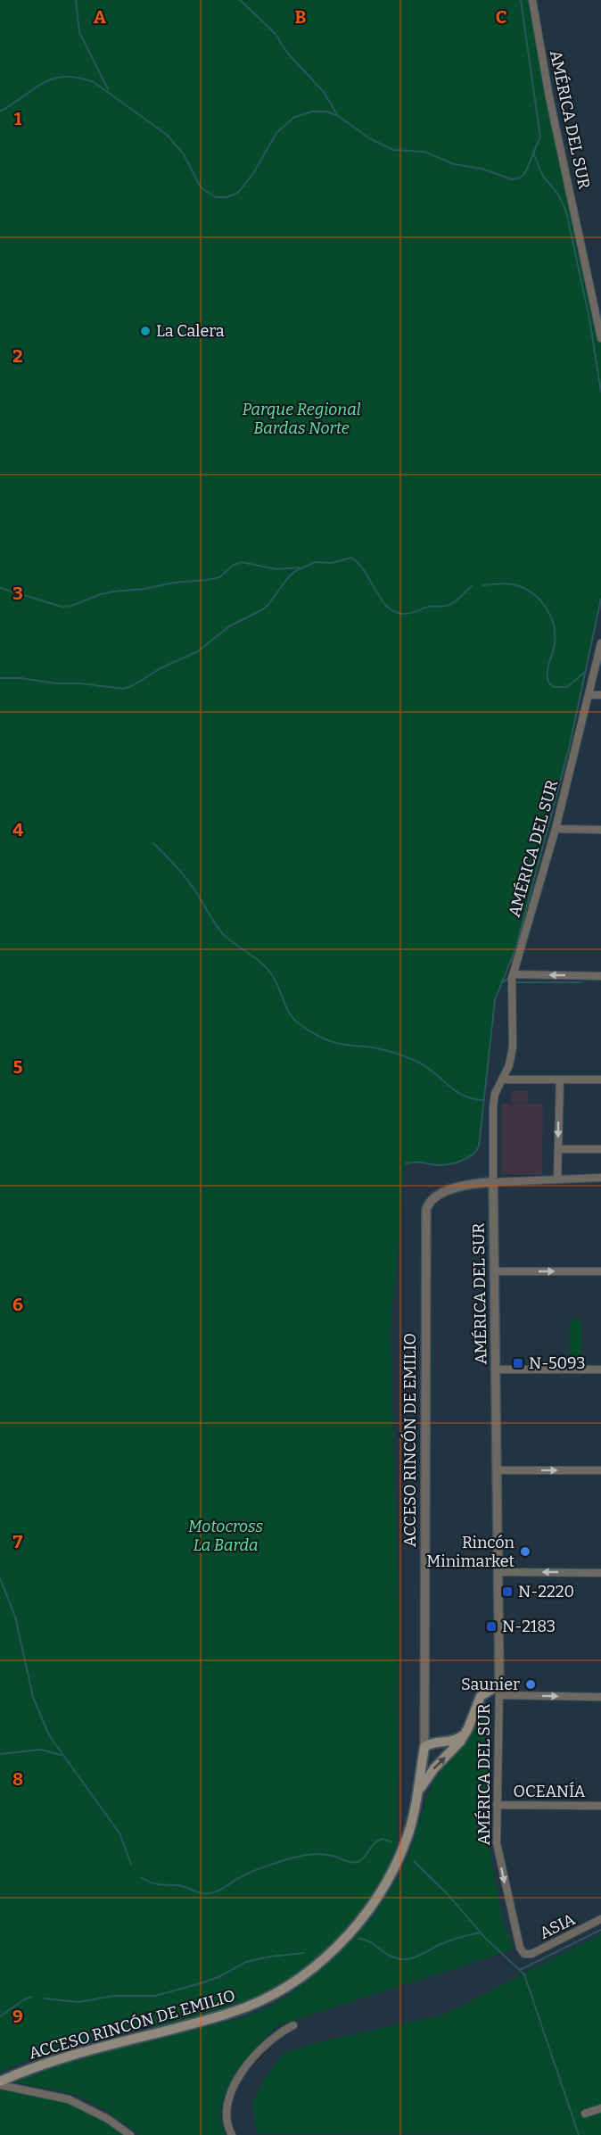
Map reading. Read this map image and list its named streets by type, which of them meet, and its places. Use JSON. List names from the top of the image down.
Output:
{
  "streets": {
    "main road": ["ACCESO RINCÓN DE EMILIO"],
    "street": ["AMÉRICA DEL SUR", "OCEANÍA", "ASIA"]
  },
  "crossings": [
    ["AMÉRICA DEL SUR", "ACCESO RINCÓN DE EMILIO"],
    ["AMÉRICA DEL SUR", "OCEANÍA"],
    ["AMÉRICA DEL SUR", "ASIA"]
  ],
  "parks": ["Parque Regional Bardas Norte", "Motocross La Barda"],
  "places": {
    "other": ["La Calera", "Rincón Minimarket", "Saunier"],
    "transit": ["N-5093", "N-2220", "N-2183"]
  },
  "grid": {
    "columns": ["A", "B", "C"],
    "rows": [
      "1",
      "2",
      "3",
      "4",
      "5",
      "6",
      "7",
      "8",
      "9"
    ]
  }
}
